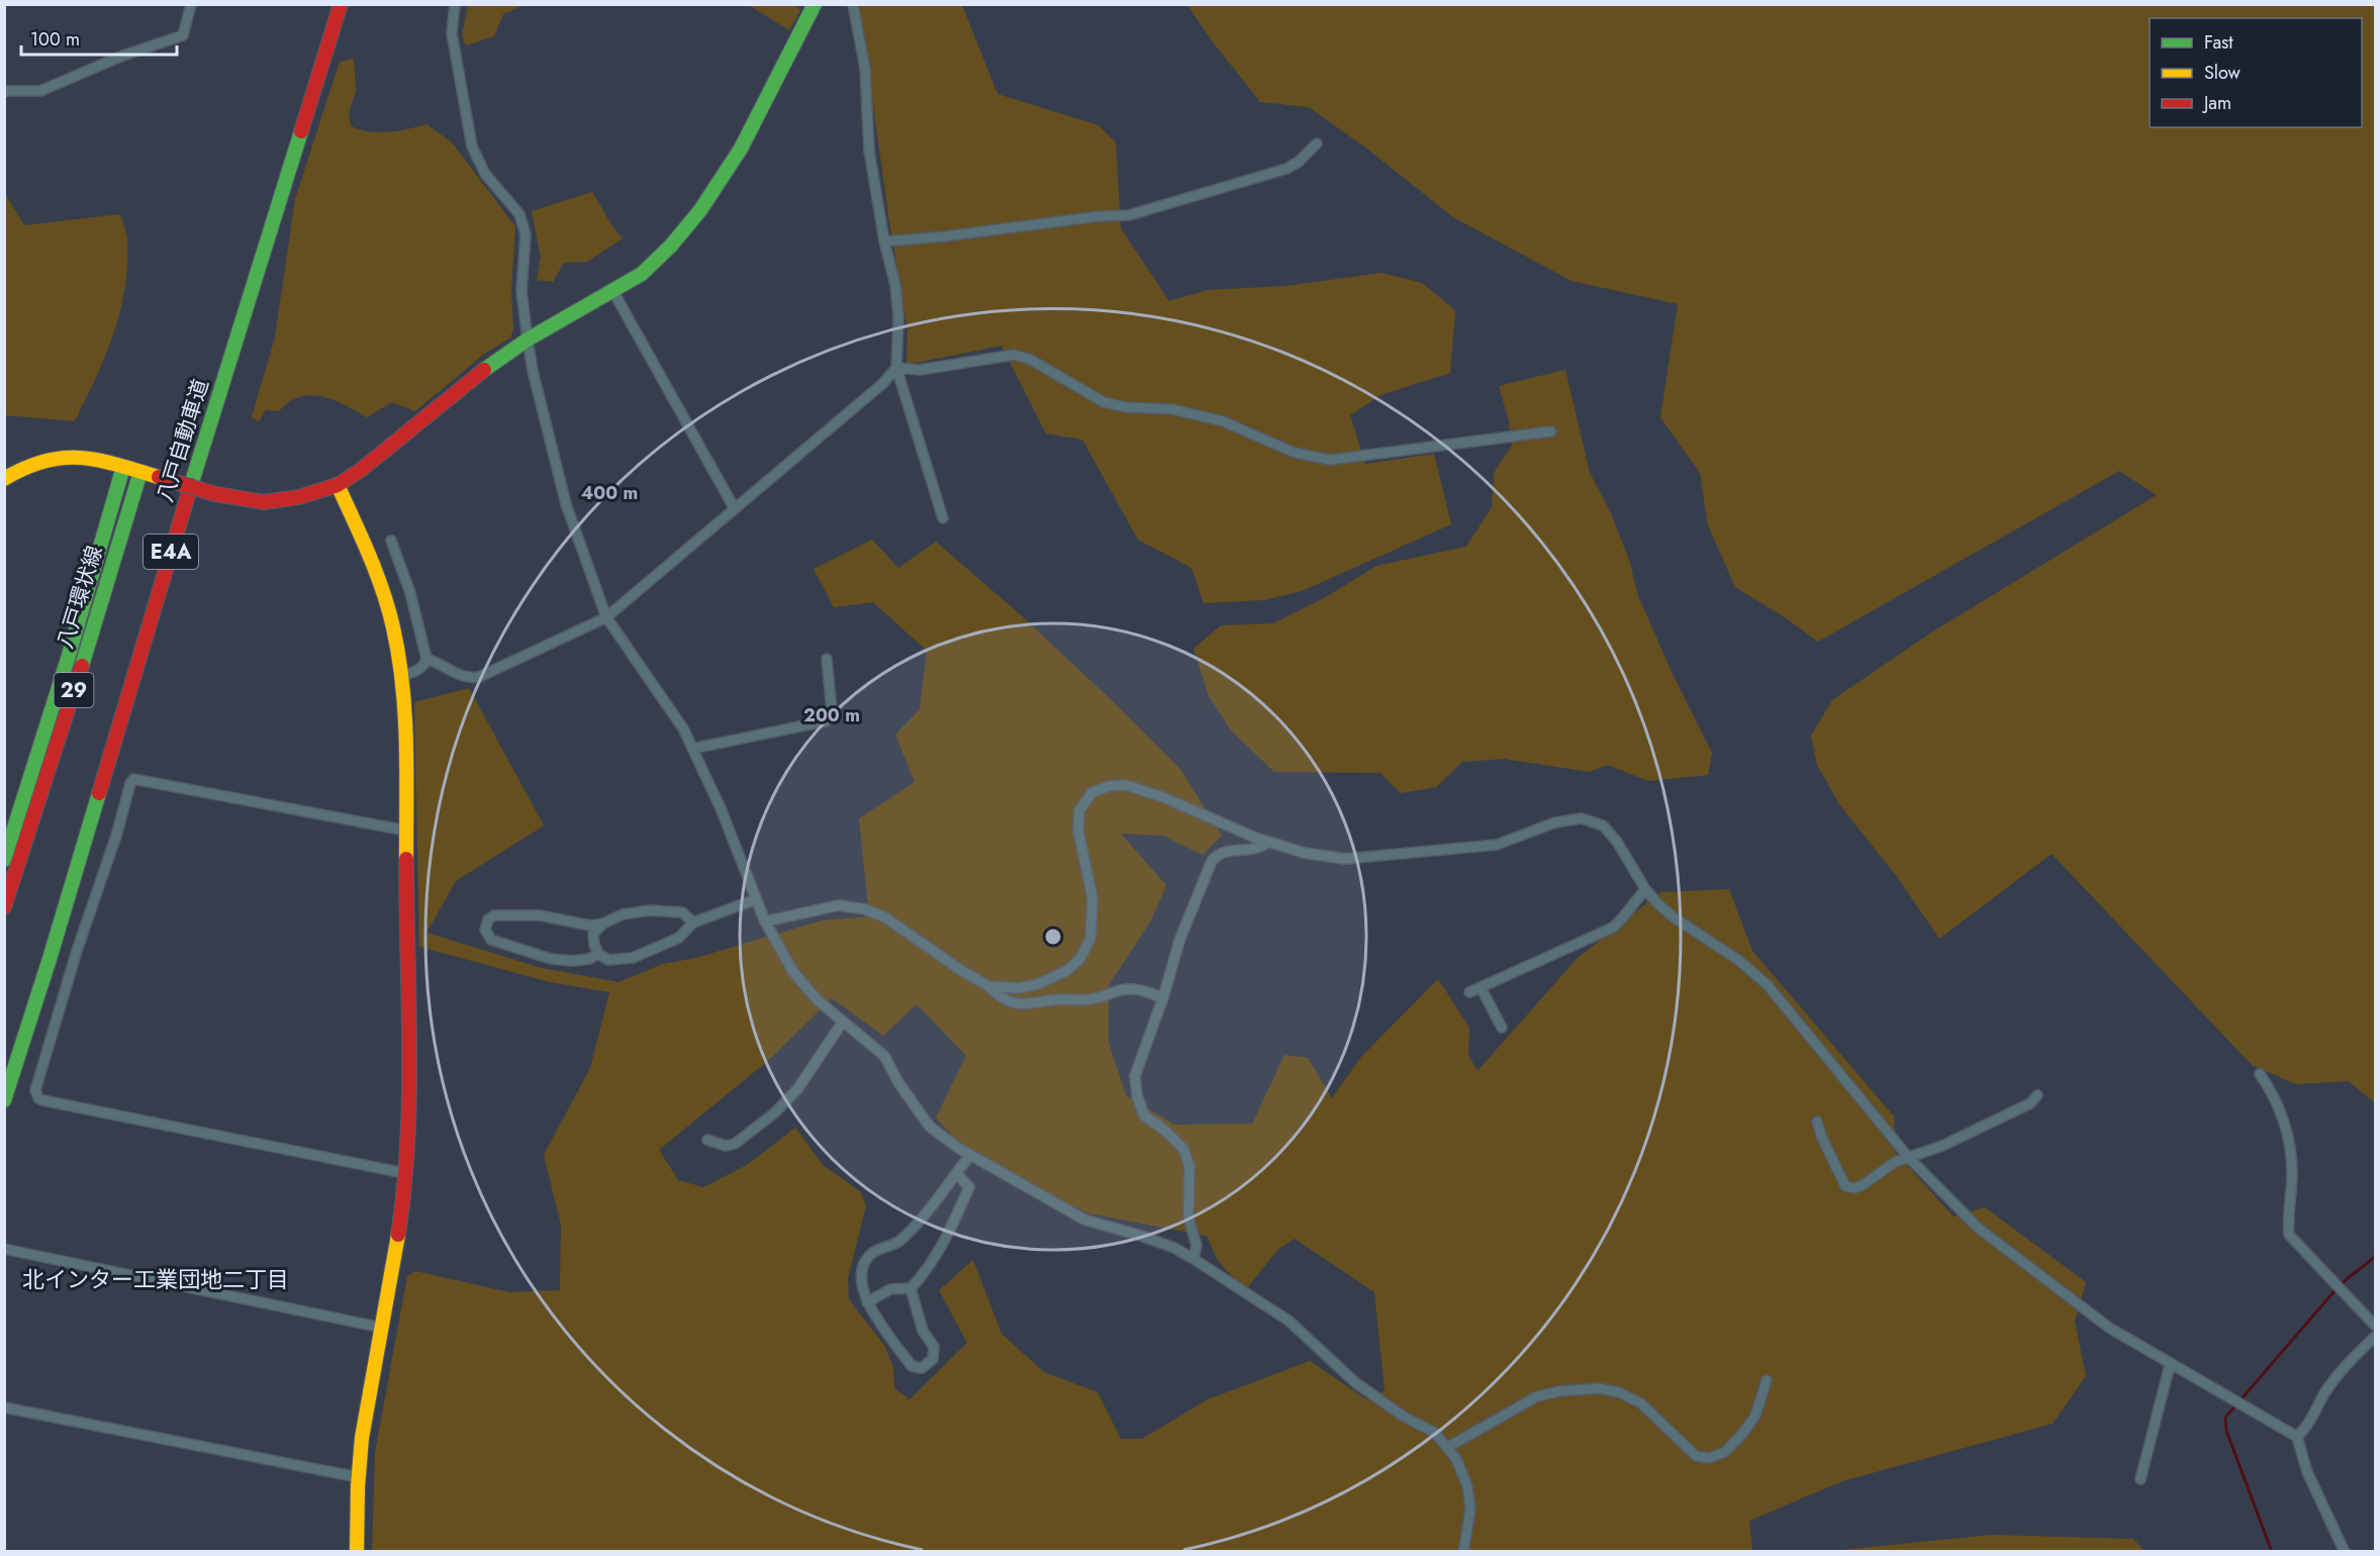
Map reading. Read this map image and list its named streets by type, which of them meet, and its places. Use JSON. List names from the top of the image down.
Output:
{
  "streets": {
    "main road": [
      "八戸自動車道",
      "E4A",
      "八戸環状線",
      "29"
    ]
  },
  "districts": ["北インター工業団地二丁目"],
  "legend": ["Fast", "Slow", "Jam"],
  "scale_bar": "100 m",
  "rings": ["400 m", "200 m"]
}
